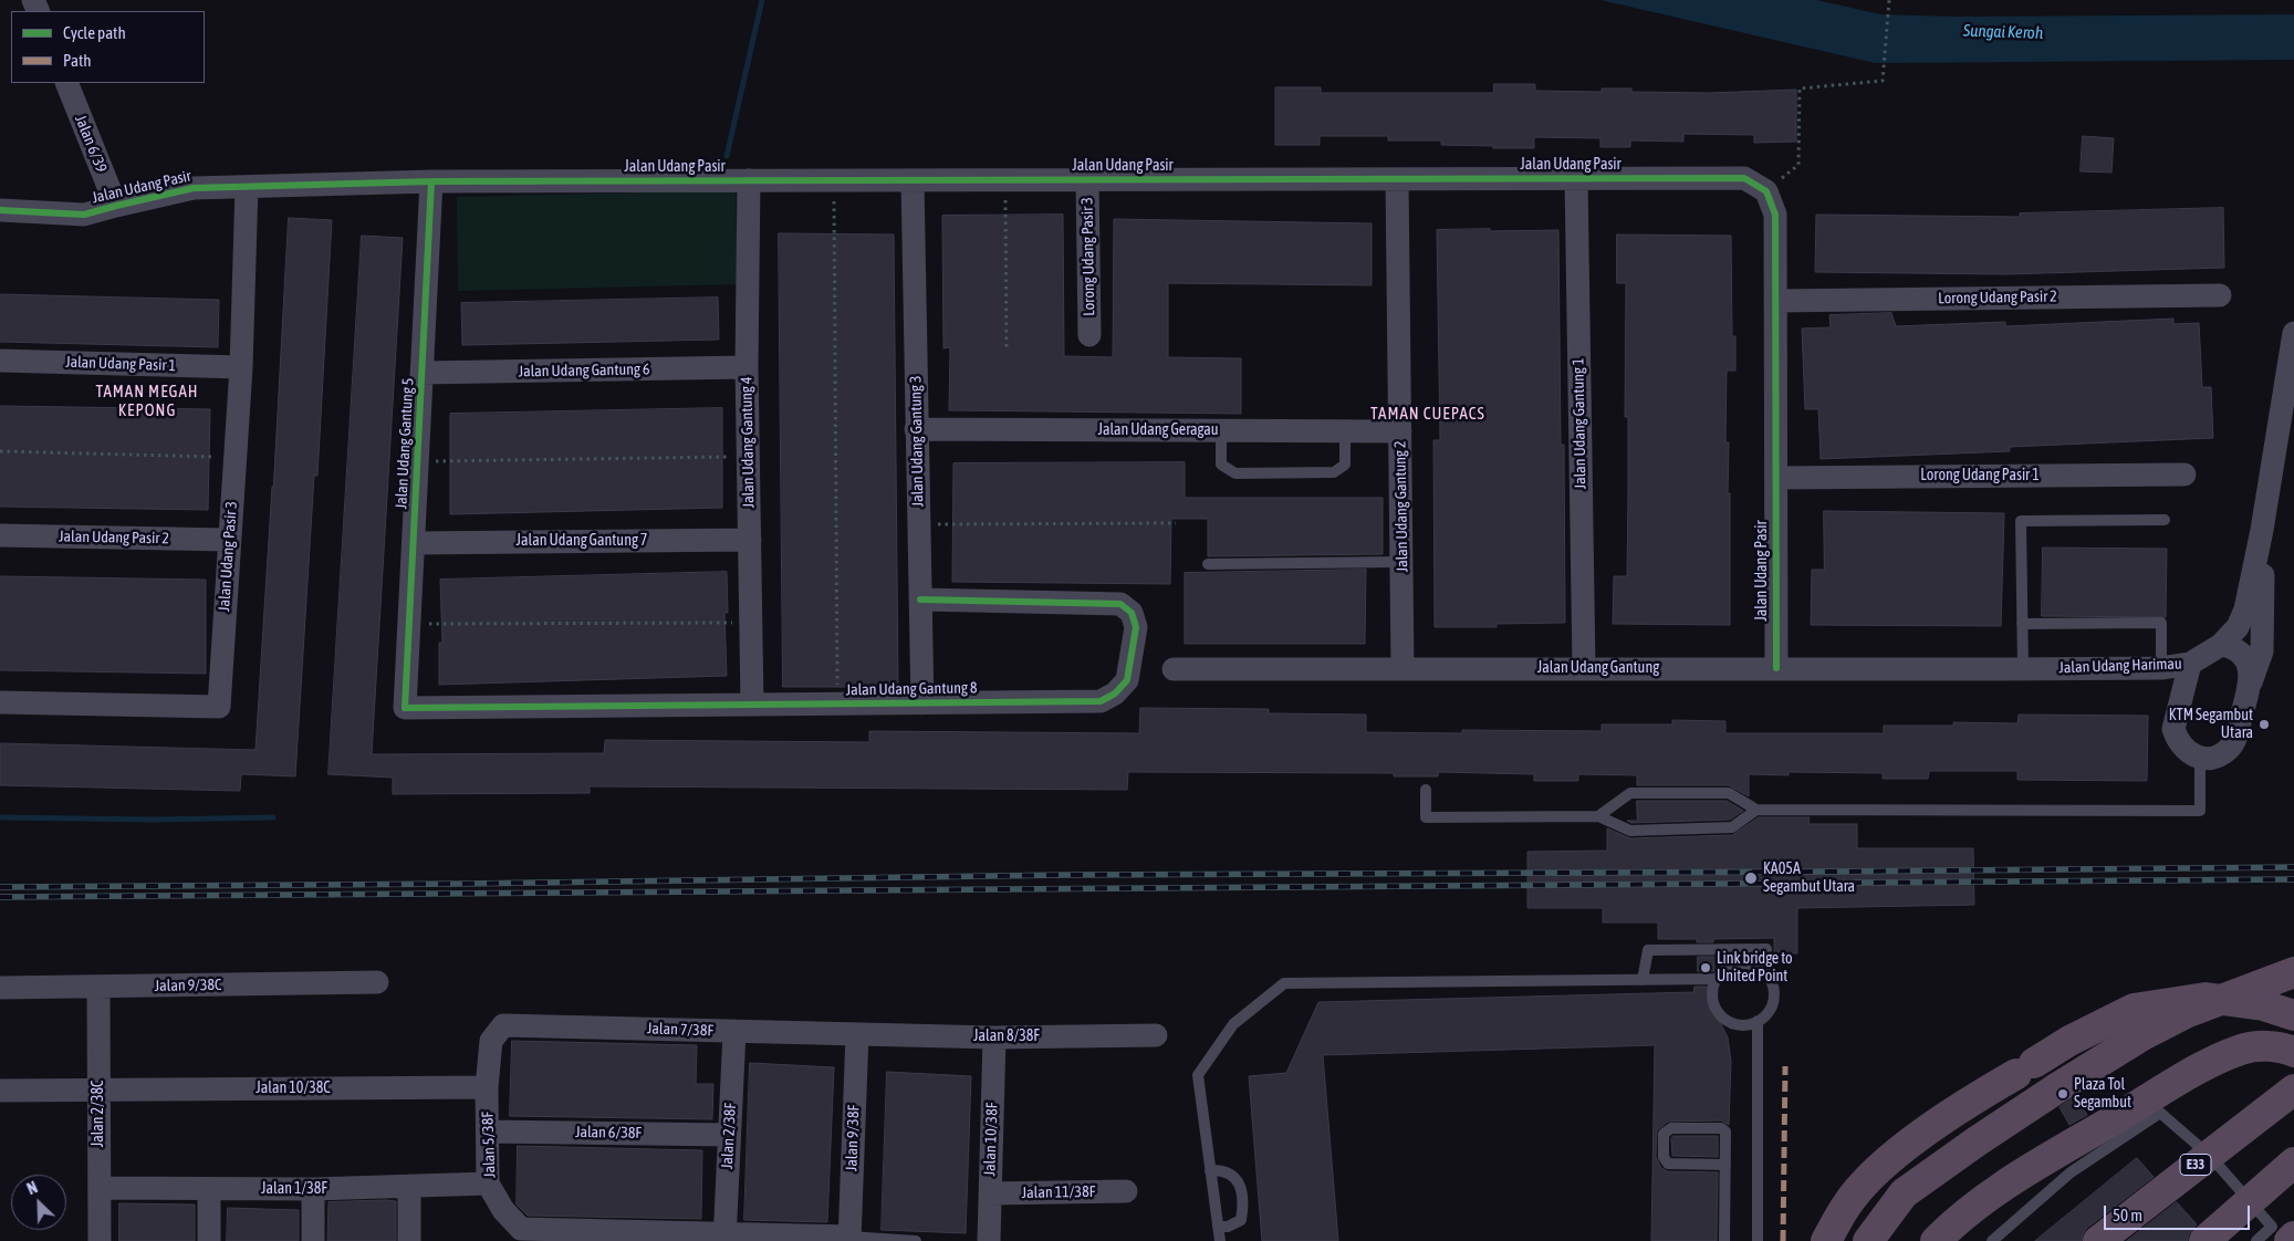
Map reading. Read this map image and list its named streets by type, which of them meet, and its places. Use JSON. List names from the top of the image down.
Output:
{
  "streets": {
    "highway": ["E33"],
    "street": [
      "Jalan 6/39",
      "Jalan Udang Pasir",
      "Lorong Udang Pasir 3",
      "Lorong Udang Pasir 2",
      "Jalan Udang Pasir 1",
      "Jalan Udang Gantung 6",
      "Jalan Udang Gantung 1",
      "Jalan Udang Geragau",
      "Jalan Udang Gantung 3",
      "Jalan Udang Gantung 4",
      "Jalan Udang Gantung 5",
      "Lorong Udang Pasir 1",
      "Jalan Udang Gantung 2",
      "Jalan Udang Pasir 2",
      "Jalan Udang Gantung 7",
      "Jalan Udang Pasir 3",
      "Jalan Udang Harimau",
      "Jalan Udang Gantung",
      "Jalan Udang Gantung 8",
      "Jalan 9/38C",
      "Jalan 7/38F",
      "Jalan 8/38F",
      "Jalan 10/38C",
      "Jalan 2/38C",
      "Jalan 6/38F",
      "Jalan 2/38F",
      "Jalan 9/38F",
      "Jalan 10/38F",
      "Jalan 5/38F",
      "Jalan 1/38F",
      "Jalan 11/38F"
    ]
  },
  "crossings": [
    ["Jalan 6/39", "Jalan Udang Pasir"],
    ["Jalan Udang Pasir", "Lorong Udang Pasir 3"],
    ["Jalan Udang Pasir", "Lorong Udang Pasir 2"],
    ["Jalan Udang Pasir", "Jalan Udang Gantung 1"],
    ["Jalan Udang Pasir", "Jalan Udang Gantung 3"],
    ["Jalan Udang Pasir", "Jalan Udang Gantung 4"],
    ["Jalan Udang Pasir", "Jalan Udang Gantung 5"],
    ["Jalan Udang Pasir", "Lorong Udang Pasir 1"],
    ["Jalan Udang Pasir", "Jalan Udang Gantung 2"],
    ["Jalan Udang Pasir", "Jalan Udang Pasir 3"],
    ["Jalan Udang Pasir", "Jalan Udang Gantung"],
    ["Jalan Udang Pasir 1", "Jalan Udang Pasir 3"],
    ["Jalan Udang Gantung 6", "Jalan Udang Gantung 4"],
    ["Jalan Udang Gantung 6", "Jalan Udang Gantung 5"],
    ["Jalan Udang Gantung 1", "Jalan Udang Gantung"],
    ["Jalan Udang Geragau", "Jalan Udang Gantung 3"],
    ["Jalan Udang Geragau", "Jalan Udang Gantung 2"],
    ["Jalan Udang Gantung 3", "Jalan Udang Gantung 8"],
    ["Jalan Udang Gantung 4", "Jalan Udang Gantung 7"],
    ["Jalan Udang Gantung 4", "Jalan Udang Gantung 8"],
    ["Jalan Udang Gantung 5", "Jalan Udang Gantung 7"],
    ["Jalan Udang Gantung 5", "Jalan Udang Gantung 8"],
    ["Jalan Udang Gantung 2", "Jalan Udang Gantung"],
    ["Jalan Udang Pasir 2", "Jalan Udang Pasir 3"],
    ["Jalan Udang Harimau", "Jalan Udang Gantung"],
    ["Jalan 9/38C", "Jalan 2/38C"],
    ["Jalan 7/38F", "Jalan 8/38F"],
    ["Jalan 7/38F", "Jalan 2/38F"],
    ["Jalan 7/38F", "Jalan 9/38F"],
    ["Jalan 7/38F", "Jalan 5/38F"],
    ["Jalan 8/38F", "Jalan 9/38F"],
    ["Jalan 8/38F", "Jalan 10/38F"],
    ["Jalan 10/38C", "Jalan 2/38C"],
    ["Jalan 10/38C", "Jalan 5/38F"],
    ["Jalan 2/38C", "Jalan 1/38F"],
    ["Jalan 6/38F", "Jalan 2/38F"],
    ["Jalan 6/38F", "Jalan 5/38F"],
    ["Jalan 2/38F", "Jalan 5/38F"],
    ["Jalan 9/38F", "Jalan 5/38F"],
    ["Jalan 10/38F", "Jalan 11/38F"],
    ["Jalan 5/38F", "Jalan 1/38F"]
  ],
  "districts": ["TAMAN MEGAH KEPONG", "TAMAN CUEPACS"],
  "water": ["Sungai Keroh"],
  "places": [
    "KTM Segambut Utara",
    "KA05A Segambut Utara",
    "Link bridge to United Point",
    "Plaza Tol Segambut"
  ],
  "legend": ["Cycle path", "Path"],
  "scale_bar": "50 m",
  "north": "top left"
}
